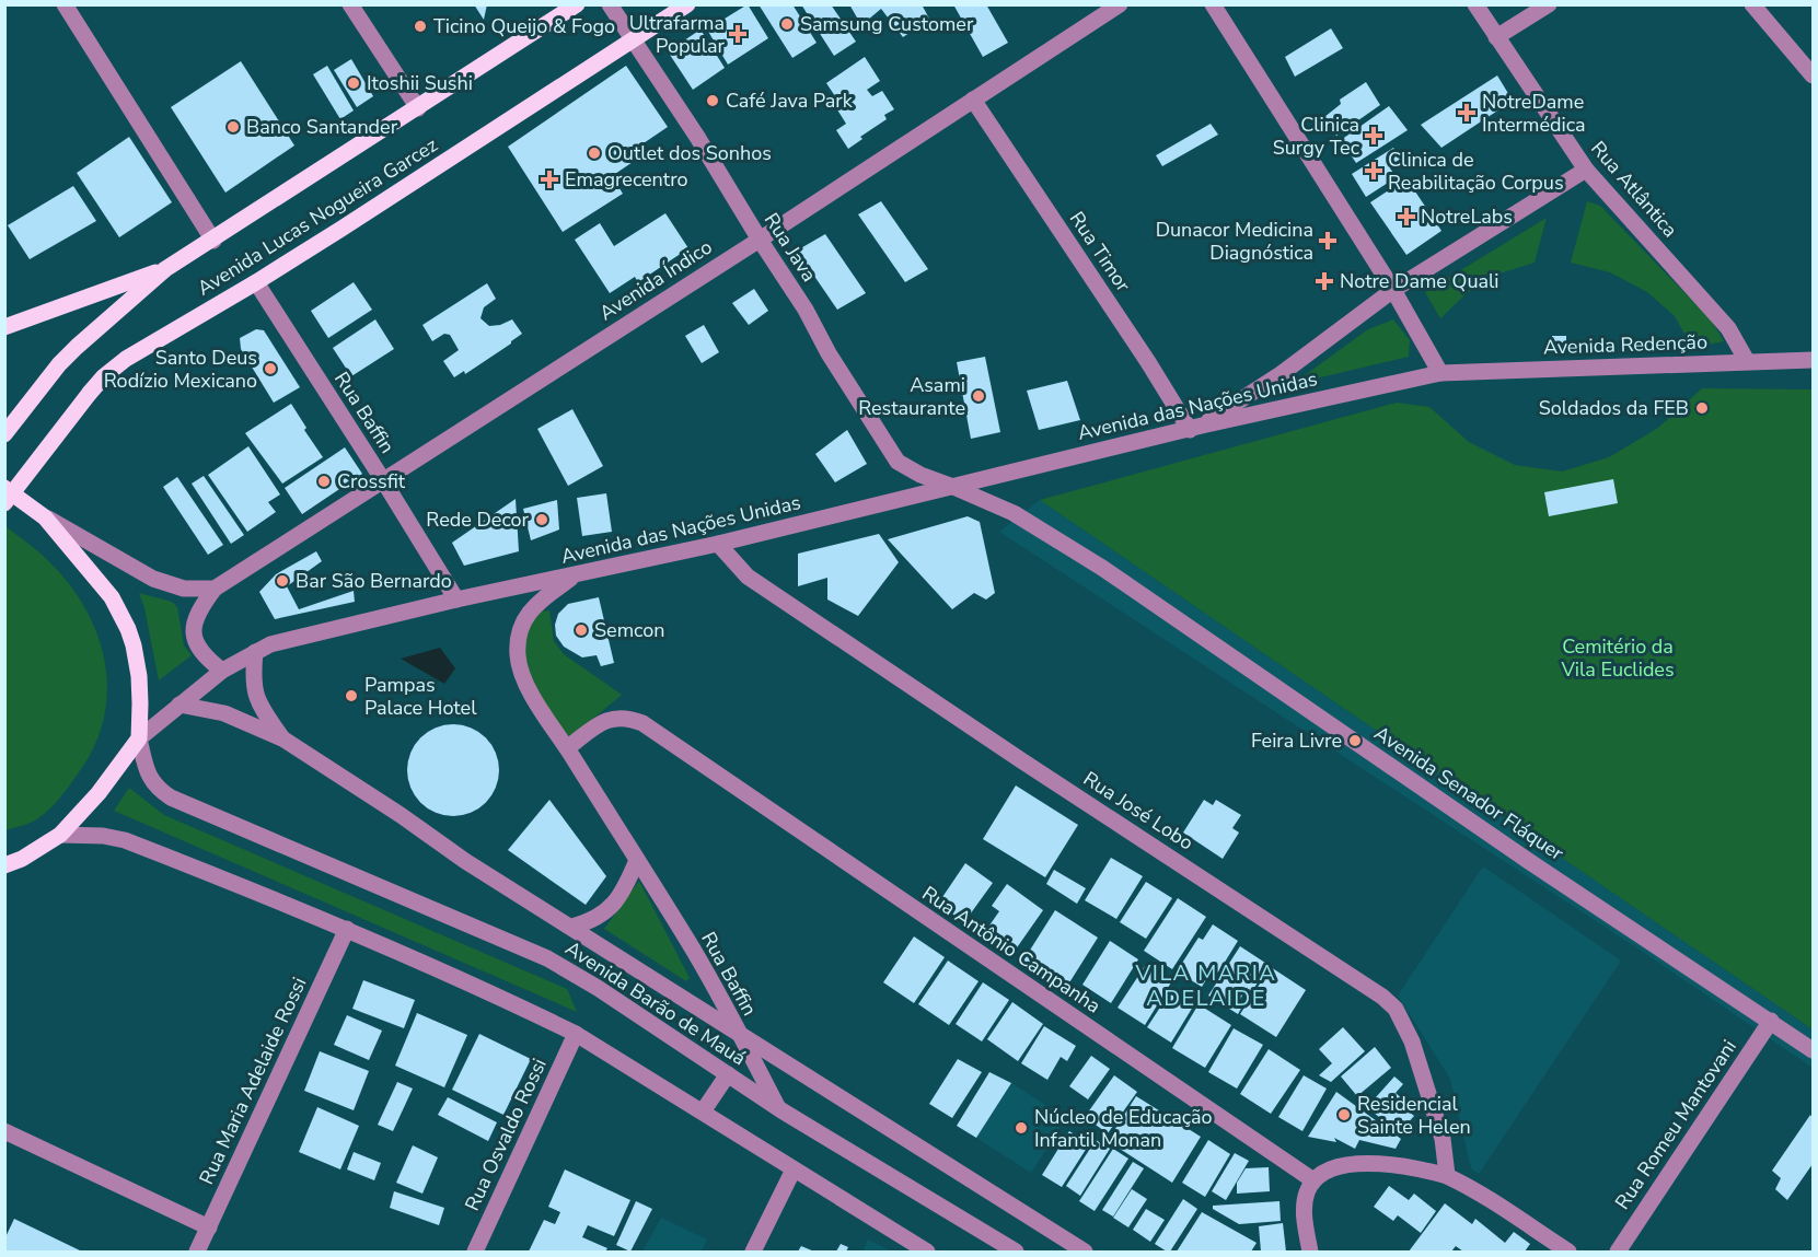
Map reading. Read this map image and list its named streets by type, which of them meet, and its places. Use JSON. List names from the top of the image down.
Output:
{
  "streets": {
    "main road": ["Avenida Lucas Nogueira Garcez", "Avenida das Nações Unidas"],
    "street": [
      "Rua Atlântica",
      "Rua Java",
      "Rua Timor",
      "Avenida Índico",
      "Avenida Redenção",
      "Rua Baffin",
      "Avenida Senador Fláquer",
      "Rua José Lobo",
      "Rua Antônio Campanha",
      "Avenida Barão de Mauá",
      "Rua Maria Adelaide Rossi",
      "Rua Romeu Mantovani",
      "Rua Osvaldo Rossi"
    ]
  },
  "crossings": [
    ["Rua Atlântica", "Avenida Redenção"],
    ["Avenida Lucas Nogueira Garcez", "Rua Java"],
    ["Avenida Lucas Nogueira Garcez", "Rua Baffin"],
    ["Rua Java", "Avenida Índico"],
    ["Rua Java", "Avenida das Nações Unidas"],
    ["Rua Java", "Avenida Senador Fláquer"],
    ["Rua Timor", "Avenida Índico"],
    ["Rua Timor", "Avenida das Nações Unidas"],
    ["Avenida Índico", "Avenida das Nações Unidas"],
    ["Avenida Índico", "Rua Baffin"],
    ["Avenida Redenção", "Avenida das Nações Unidas"],
    ["Avenida das Nações Unidas", "Rua Baffin"],
    ["Avenida das Nações Unidas", "Rua José Lobo"],
    ["Avenida das Nações Unidas", "Avenida Barão de Mauá"],
    ["Rua Baffin", "Rua Antônio Campanha"],
    ["Rua Baffin", "Avenida Barão de Mauá"],
    ["Avenida Senador Fláquer", "Rua Romeu Mantovani"]
  ],
  "districts": ["VILA MARIA ADELAIDE"],
  "parks": ["Cemitério da Vila Euclides"],
  "places": {
    "other": [
      "Samsung Customer",
      "Ticino Queijo & Fogo",
      "Itoshii Sushi",
      "Café Java Park",
      "Banco Santander",
      "Outlet dos Sonhos",
      "Santo Deus Rodízio Mexicano",
      "Asami Restaurante",
      "Soldados da FEB",
      "Crossfit",
      "Rede Decor",
      "Bar São Bernardo",
      "Semcon",
      "Pampas Palace Hotel",
      "Feira Livre",
      "Residencial Sainte Helen",
      "Núcleo de Educação Infantil Monan"
    ],
    "health": [
      "Ultrafarma Popular",
      "NotreDame Intermédica",
      "Clinica Surgy Tec",
      "Clinica de Reabilitação Corpus",
      "Emagrecentro",
      "NotreLabs",
      "Dunacor Medicina Diagnóstica",
      "Notre Dame Quali"
    ]
  }
}
